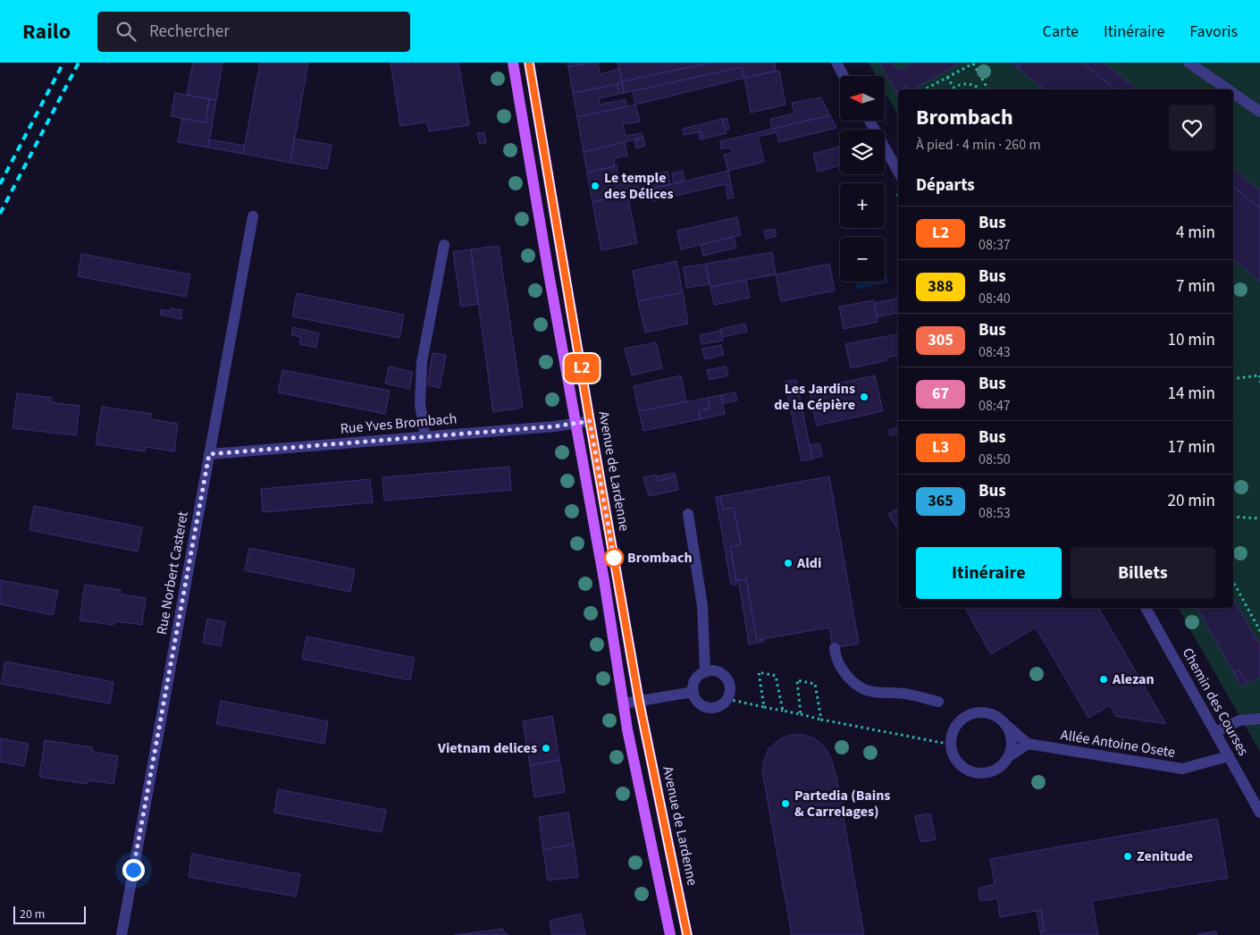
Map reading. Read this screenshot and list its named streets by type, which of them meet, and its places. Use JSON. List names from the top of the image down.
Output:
{
  "streets": {
    "main road": ["Avenue de Lardenne"],
    "street": [
      "Rue Yves Brombach",
      "Rue Norbert Casteret",
      "Chemin des Courses",
      "Allée Antoine Osete"
    ]
  },
  "crossings": [
    ["Rue Yves Brombach", "Avenue de Lardenne"],
    ["Rue Yves Brombach", "Rue Norbert Casteret"],
    ["Chemin des Courses", "Allée Antoine Osete"]
  ],
  "places": [
    "Le temple des Délices",
    "Les Jardins de la Cépière",
    "Brombach",
    "Aldi",
    "Alezan",
    "Vietnam delices",
    "Partedia (Bains & Carrelages)",
    "Zenitude"
  ],
  "lines": ["bus line L2"],
  "scale_bar": "20 m",
  "north": "left",
  "page": {
    "header": "Railo",
    "search": "Rechercher",
    "nav": ["Carte", "Itinéraire", "Favoris"],
    "on_map": "L2",
    "map_buttons": ["+", "−"],
    "heading": [
      ["Brombach", "À pied · 4 min · 260 m"],
      "Départs"
    ],
    "list": [
      {
        "mark": "L2",
        "name": "Bus",
        "note": "08:37",
        "value": "4 min"
      },
      {
        "mark": "388",
        "name": "Bus",
        "note": "08:40",
        "value": "7 min"
      },
      {
        "mark": "305",
        "name": "Bus",
        "note": "08:43",
        "value": "10 min"
      },
      {
        "mark": "67",
        "name": "Bus",
        "note": "08:47",
        "value": "14 min"
      },
      {
        "mark": "L3",
        "name": "Bus",
        "note": "08:50",
        "value": "17 min"
      },
      {
        "mark": "365",
        "name": "Bus",
        "note": "08:53",
        "value": "20 min"
      }
    ],
    "buttons": ["Itinéraire", "Billets"],
    "scale": "20 m"
  }
}
